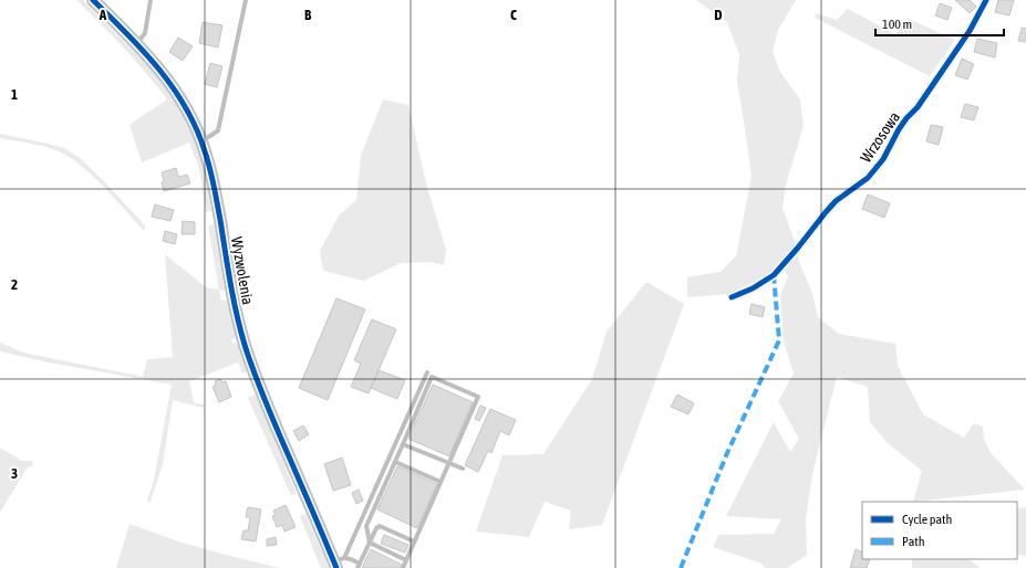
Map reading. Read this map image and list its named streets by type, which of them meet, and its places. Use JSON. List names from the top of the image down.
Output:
{
  "streets": {
    "street": ["Wrzosowa", "Wyzwolenia"]
  },
  "legend": ["Cycle path", "Path"],
  "scale_bar": "100 m",
  "grid": {
    "columns": [
      "A",
      "B",
      "C",
      "D"
    ],
    "rows": ["1", "2", "3"]
  }
}
